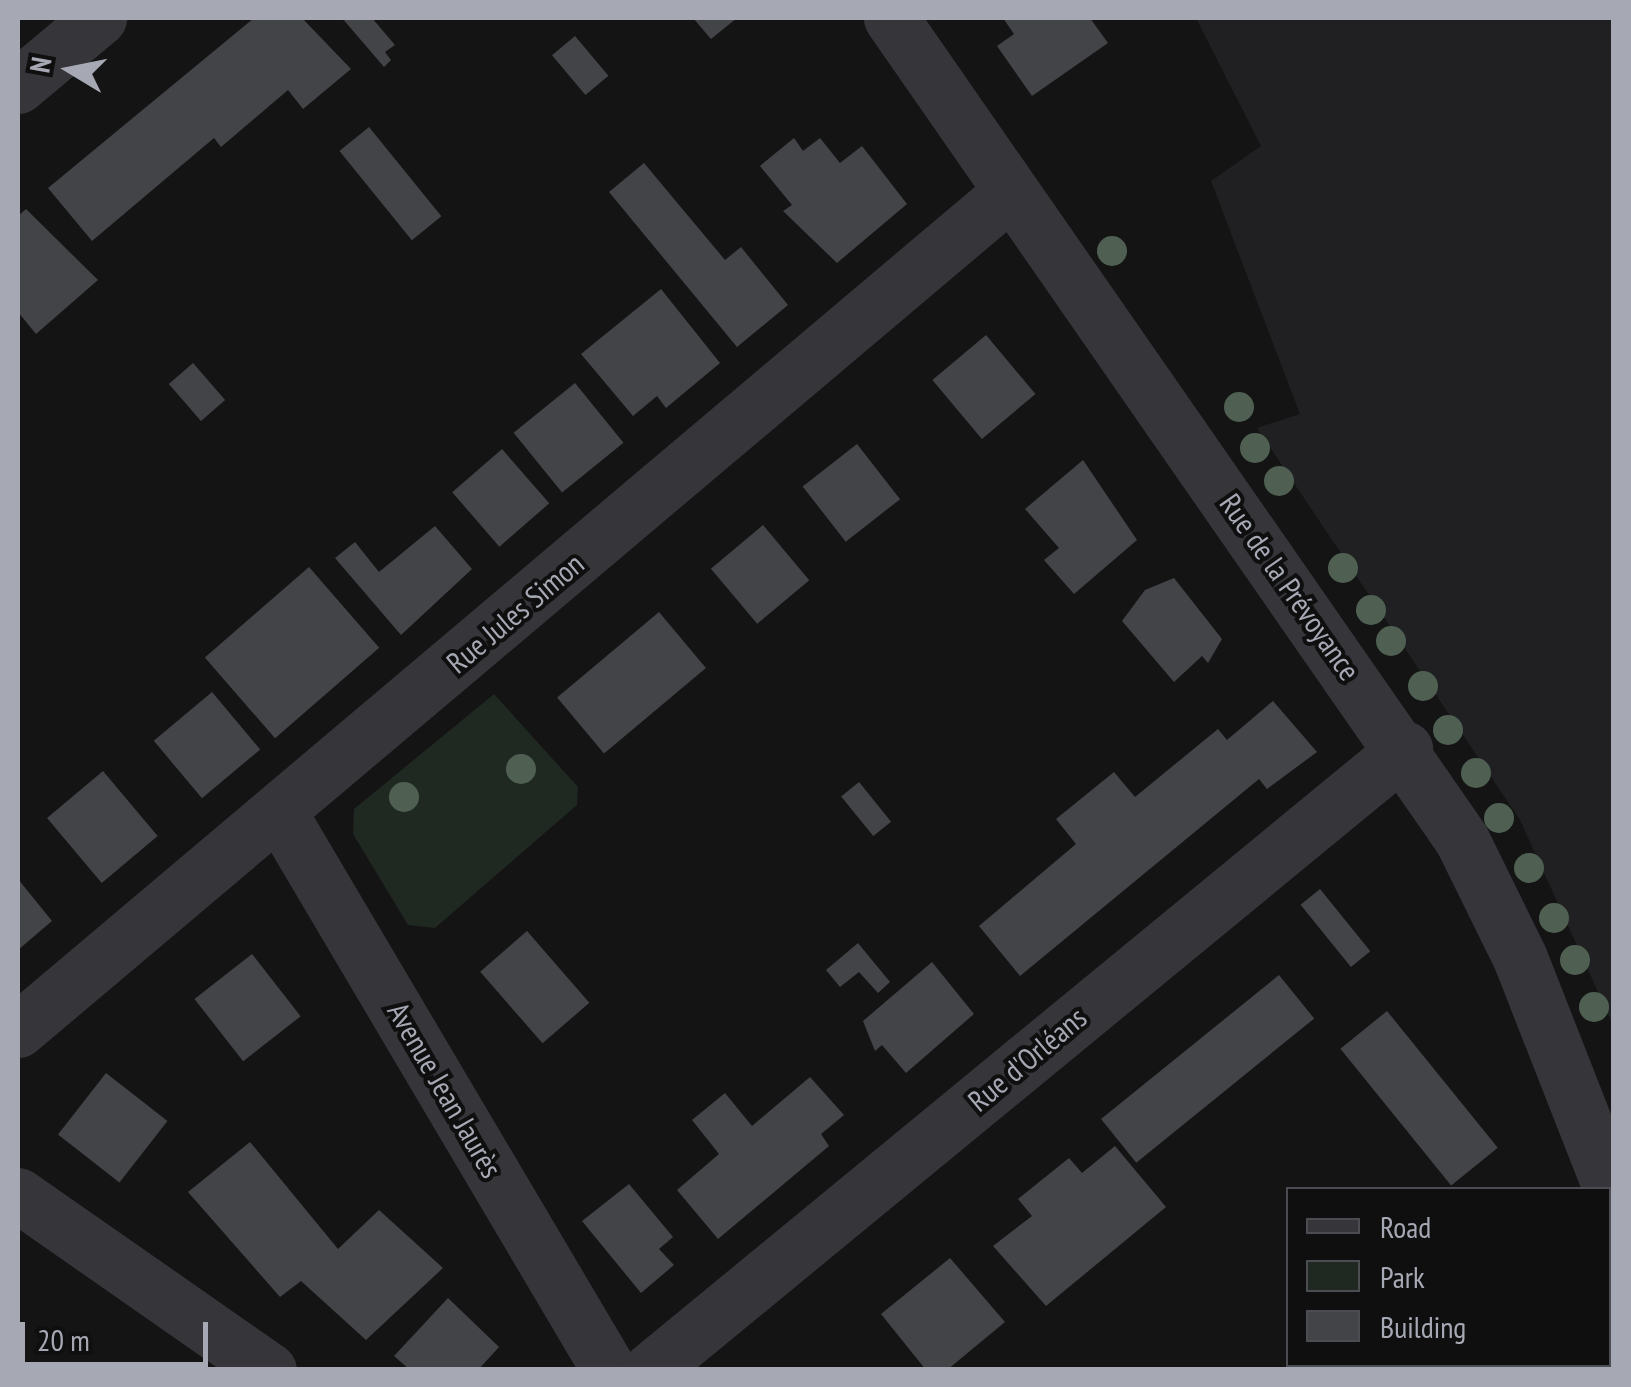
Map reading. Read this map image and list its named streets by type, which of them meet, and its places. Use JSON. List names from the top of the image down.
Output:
{
  "streets": {
    "street": [
      "Rue de la Prévoyance",
      "Rue Jules Simon",
      "Rue d'Orléans",
      "Avenue Jean Jaurès"
    ]
  },
  "crossings": [
    ["Rue de la Prévoyance", "Rue Jules Simon"],
    ["Rue de la Prévoyance", "Rue d'Orléans"],
    ["Rue Jules Simon", "Avenue Jean Jaurès"]
  ],
  "legend": ["Road", "Park", "Building"],
  "scale_bar": "20 m",
  "north": "left"
}
